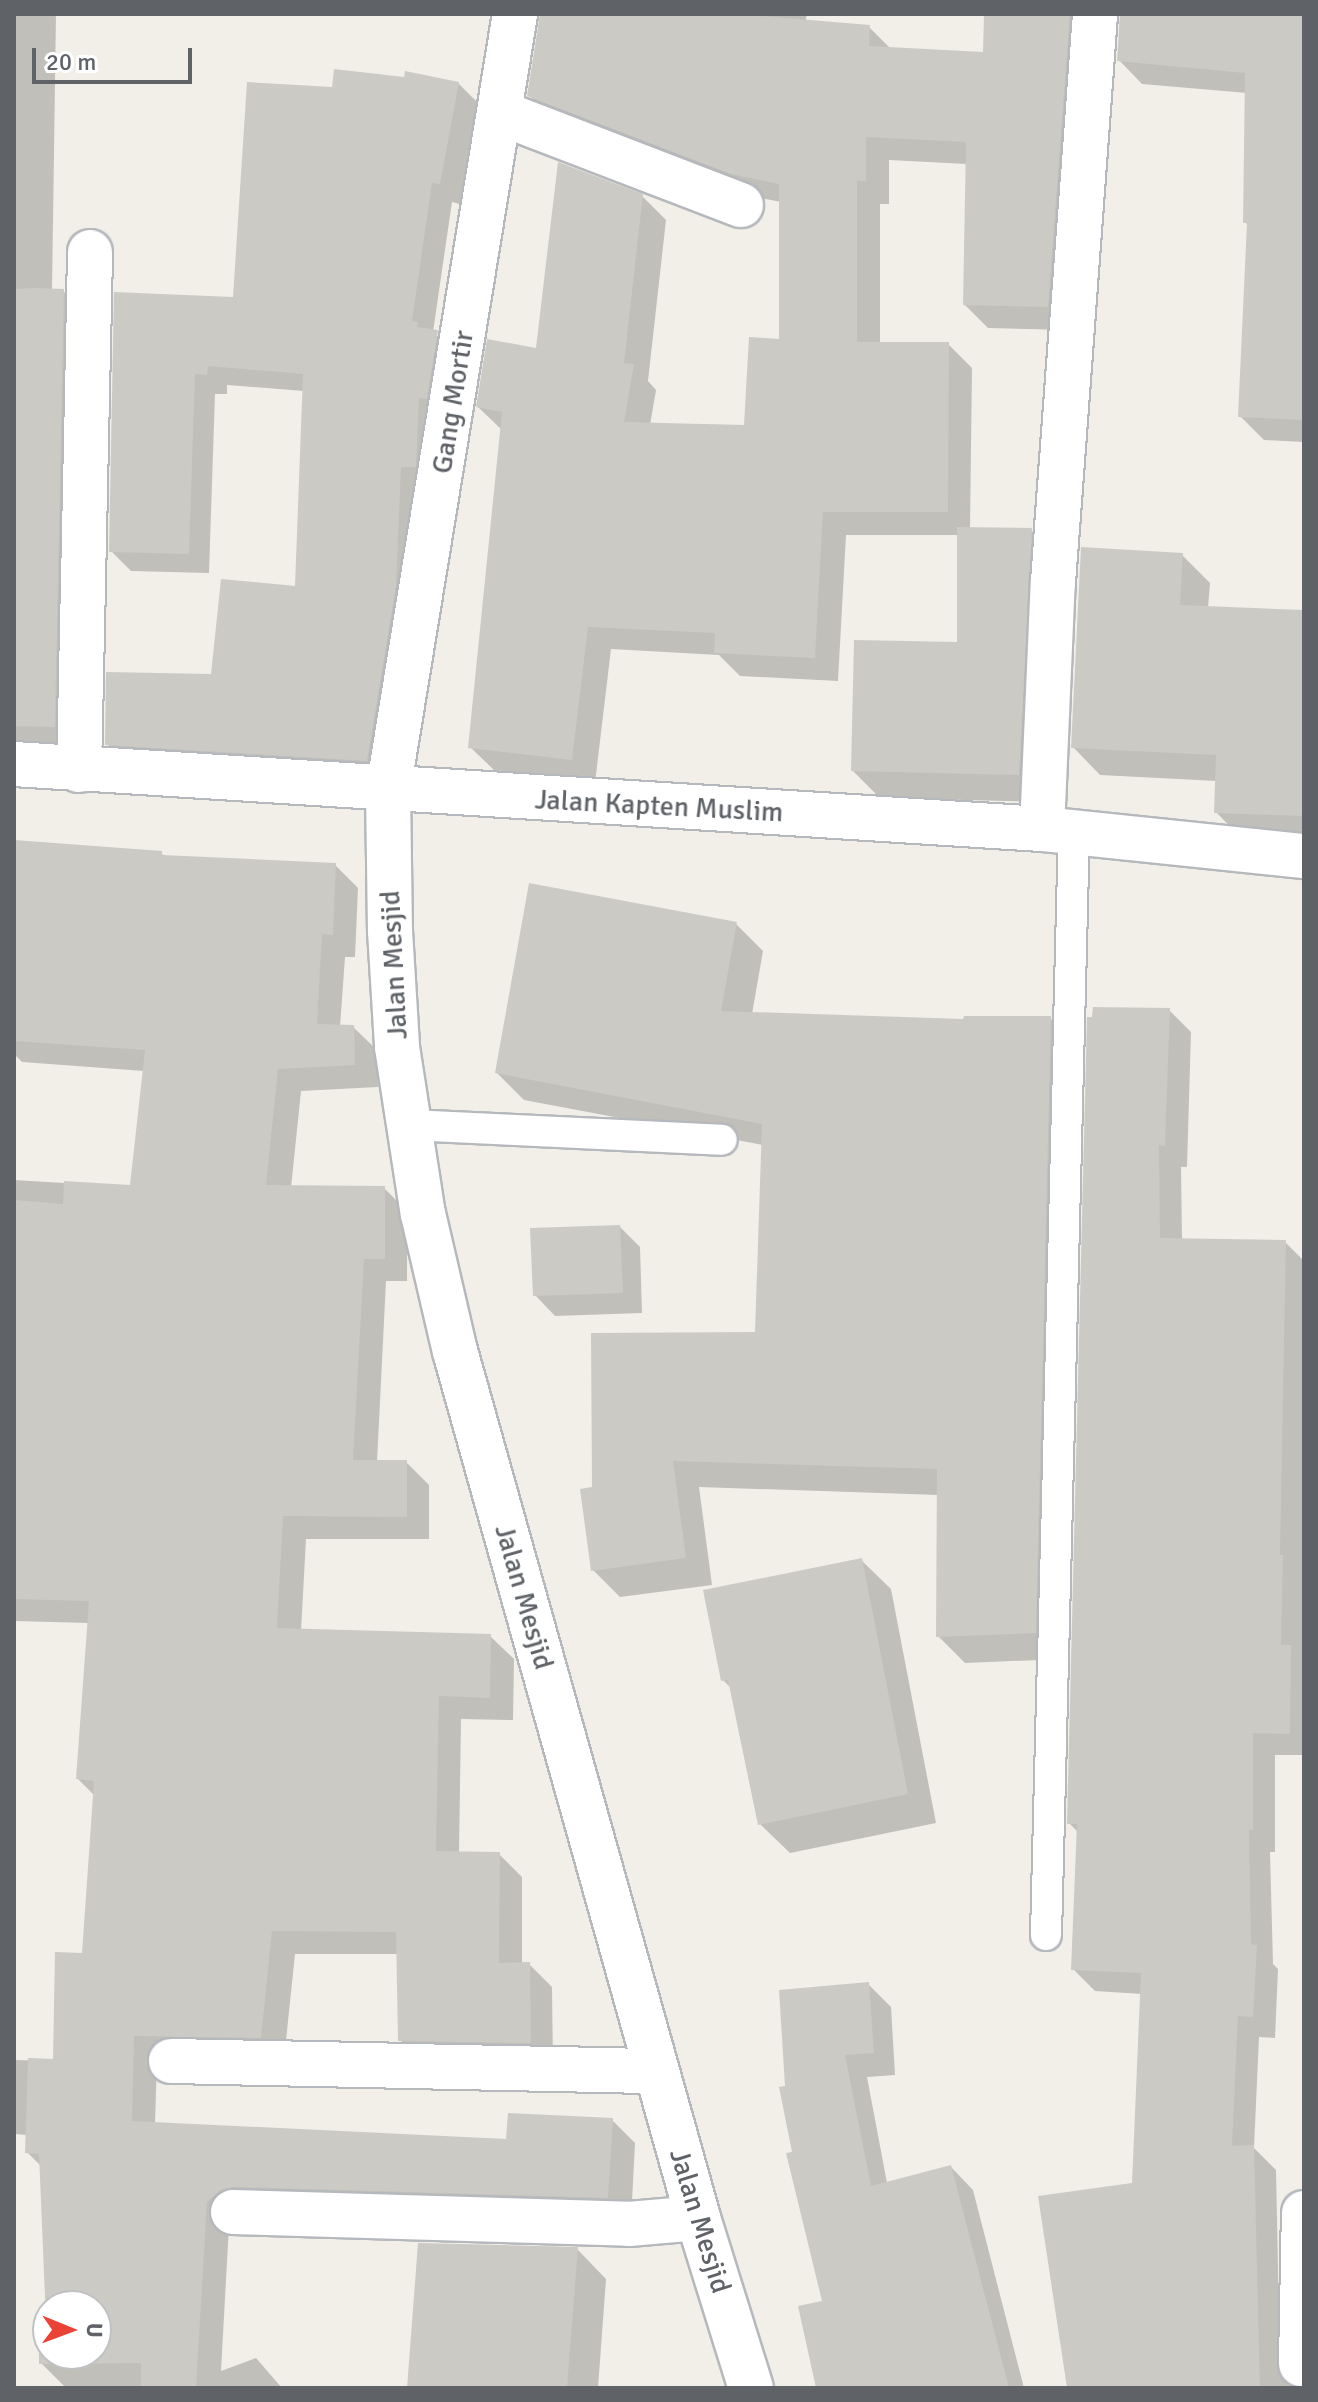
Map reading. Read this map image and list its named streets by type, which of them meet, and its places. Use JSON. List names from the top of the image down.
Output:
{
  "streets": {
    "street": ["Gang Mortir", "Jalan Kapten Muslim", "Jalan Mesjid"]
  },
  "crossings": [
    ["Gang Mortir", "Jalan Kapten Muslim"],
    ["Gang Mortir", "Jalan Mesjid"],
    ["Jalan Kapten Muslim", "Jalan Mesjid"]
  ],
  "scale_bar": "20 m",
  "north": "right"
}
